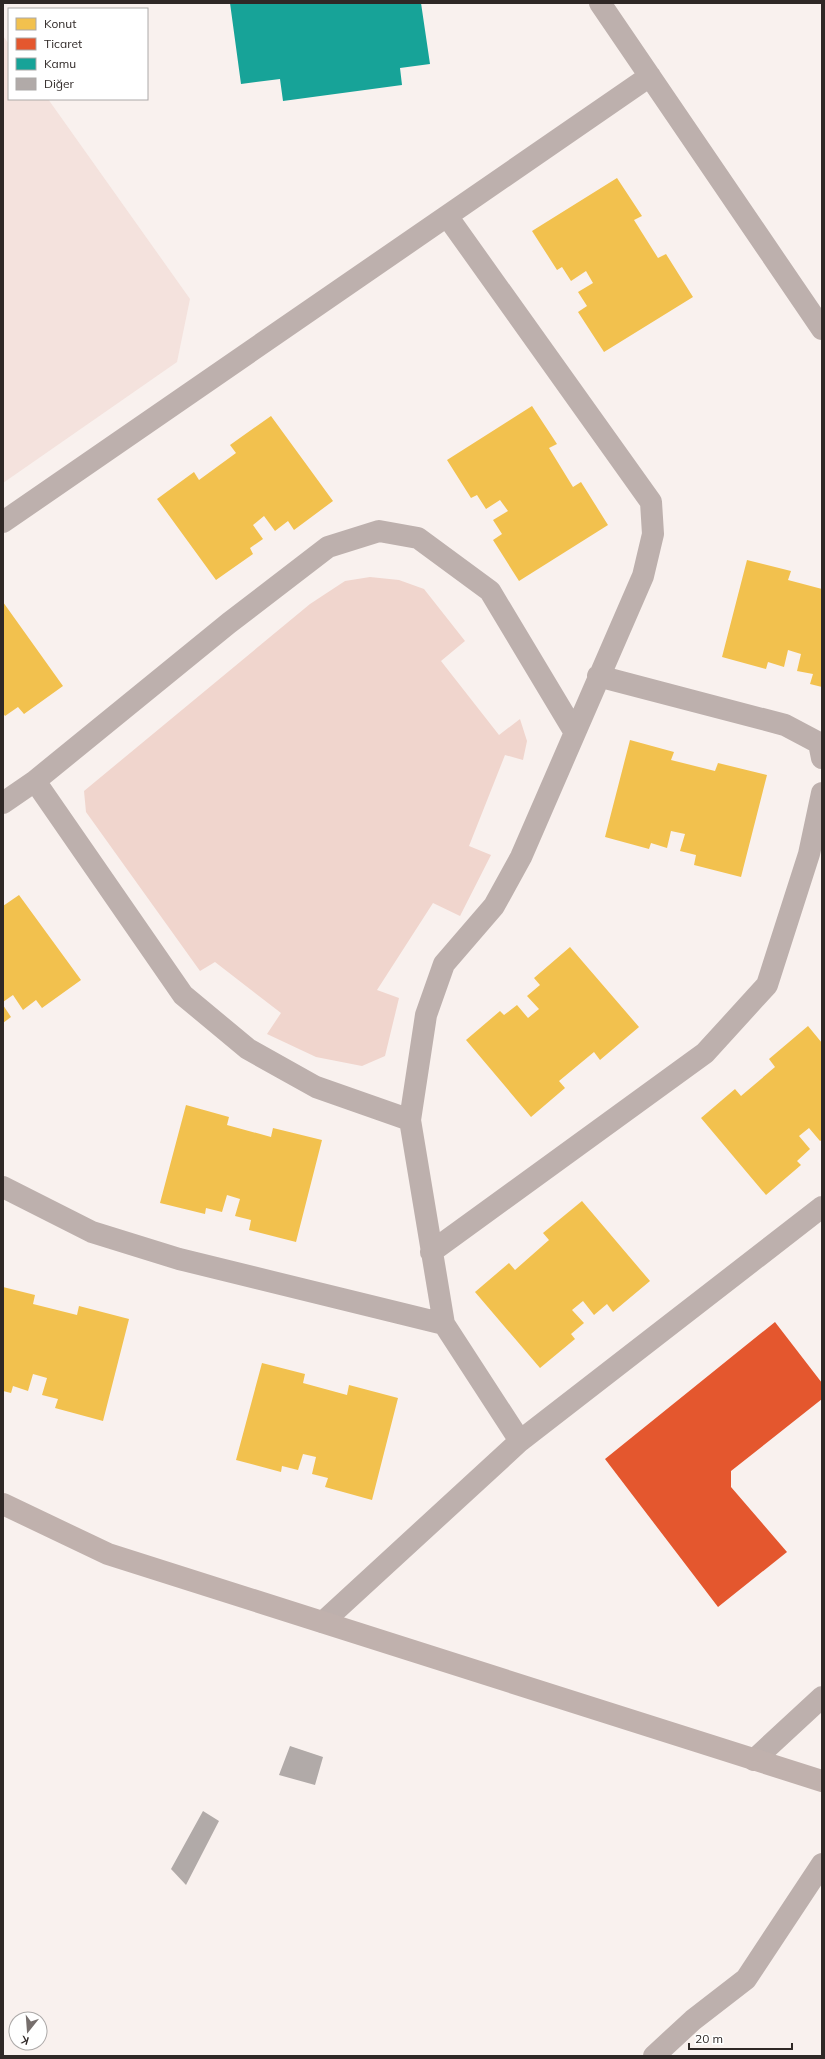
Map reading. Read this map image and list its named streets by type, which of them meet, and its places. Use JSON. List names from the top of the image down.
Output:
{
  "legend": [
    "Konut",
    "Ticaret",
    "Kamu",
    "Diğer"
  ],
  "scale_bar": "20 m",
  "north": "bottom"
}
